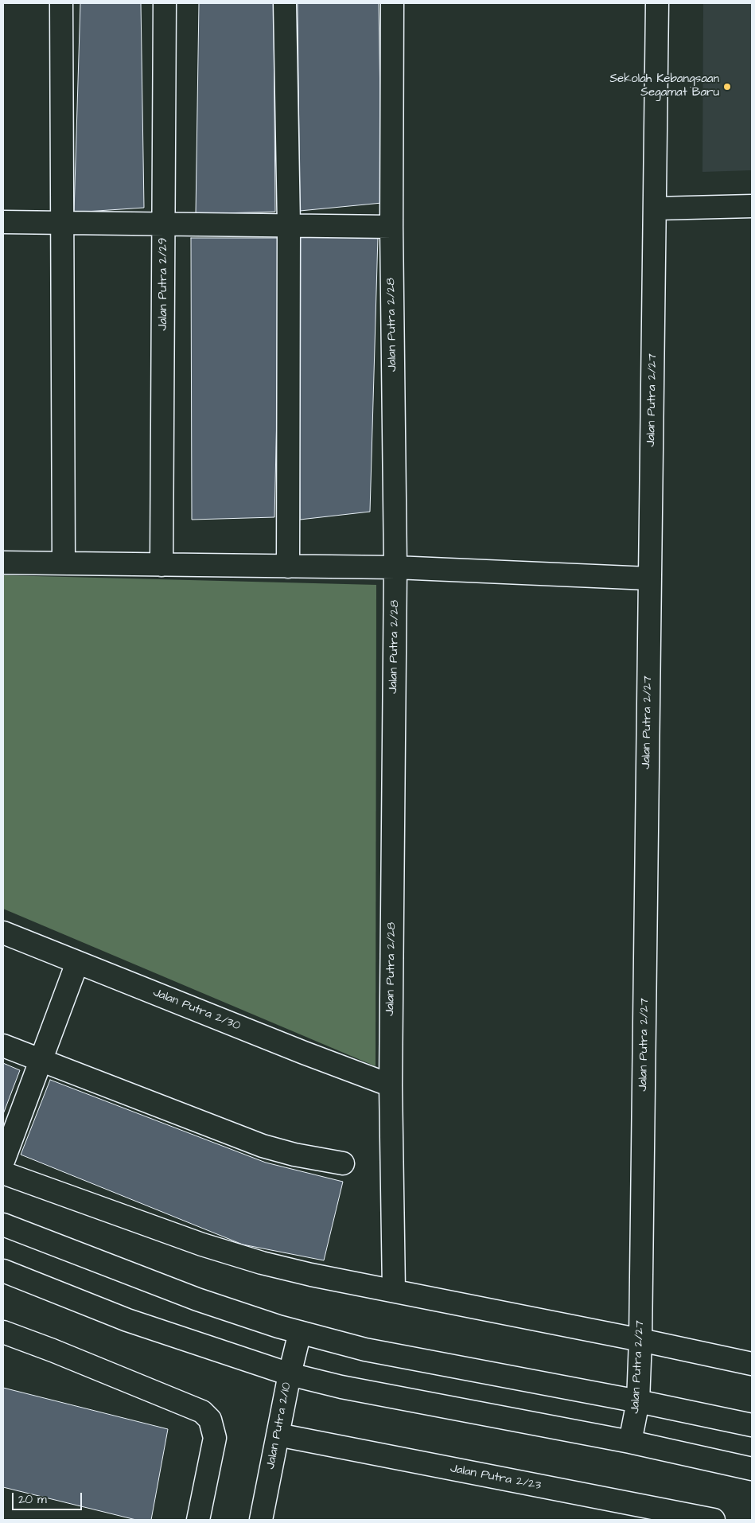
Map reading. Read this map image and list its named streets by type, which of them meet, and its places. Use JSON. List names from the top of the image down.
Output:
{
  "streets": {
    "street": [
      "Jalan Putra 2/29",
      "Jalan Putra 2/28",
      "Jalan Putra 2/27",
      "Jalan Putra 2/30",
      "Jalan Putra 2/10",
      "Jalan Putra 2/23"
    ]
  },
  "crossings": [
    ["Jalan Putra 2/28", "Jalan Putra 2/30"],
    ["Jalan Putra 2/10", "Jalan Putra 2/23"]
  ],
  "places": ["Sekolah Kebangsaan Segamat Baru"],
  "scale_bar": "20 m"
}
